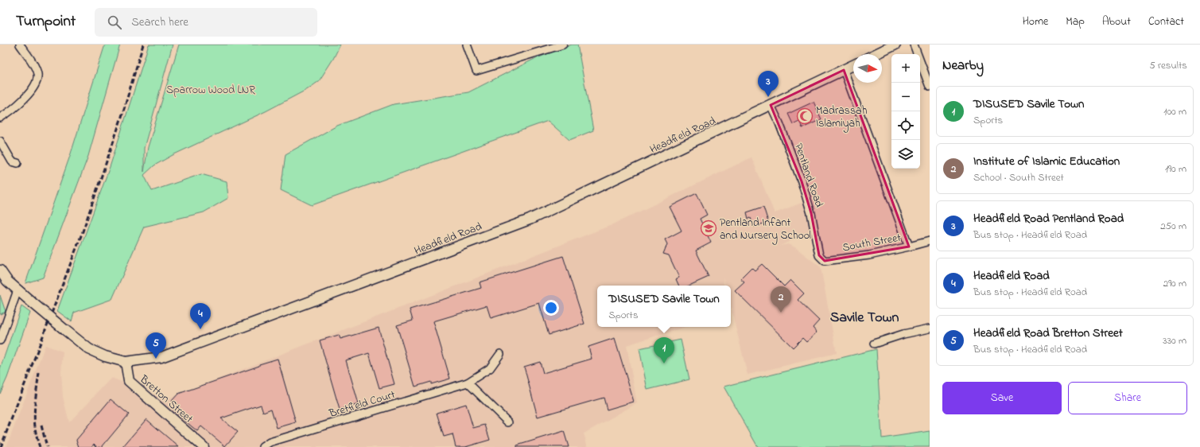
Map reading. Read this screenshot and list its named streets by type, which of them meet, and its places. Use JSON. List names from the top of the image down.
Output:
{
  "streets": {
    "street": [
      "Headfield Road",
      "Pentland Road",
      "South Street",
      "Bretton Street",
      "Bretfield Court"
    ]
  },
  "crossings": [
    ["Headfield Road", "Pentland Road"],
    ["Headfield Road", "Bretton Street"],
    ["Pentland Road", "South Street"]
  ],
  "districts": ["Savile Town"],
  "parks": ["Sparrow Wood LNR"],
  "places": {
    "mosque": ["Madrassah Islamiyah"],
    "school or university": ["Pentland Infant and Nursery School"]
  },
  "north": "right",
  "page": {
    "header": "Turnpoint",
    "search": "Search here",
    "nav": [
      "Home",
      "Map",
      "About",
      "Contact"
    ],
    "heading": ["Nearby", "5 results"],
    "map_buttons": ["+", "−"],
    "pins": [
      "3",
      "2",
      "4",
      "5",
      "1"
    ],
    "list": [
      {
        "mark": "1",
        "name": "DISUSED Savile Town",
        "note": "Sports",
        "value": "100 m"
      },
      {
        "mark": "2",
        "name": "Institute of Islamic Education",
        "note": "School · South Street",
        "value": "190 m"
      },
      {
        "mark": "3",
        "name": "Headfield Road Pentland Road",
        "note": "Bus stop · Headfield Road",
        "value": "250 m"
      },
      {
        "mark": "4",
        "name": "Headfield Road",
        "note": "Bus stop · Headfield Road",
        "value": "290 m"
      },
      {
        "mark": "5",
        "name": "Headfield Road Bretton Street",
        "note": "Bus stop · Headfield Road",
        "value": "330 m"
      }
    ],
    "popup": ["DISUSED Savile Town", "Sports"],
    "buttons": ["Save", "Share"]
  }
}
